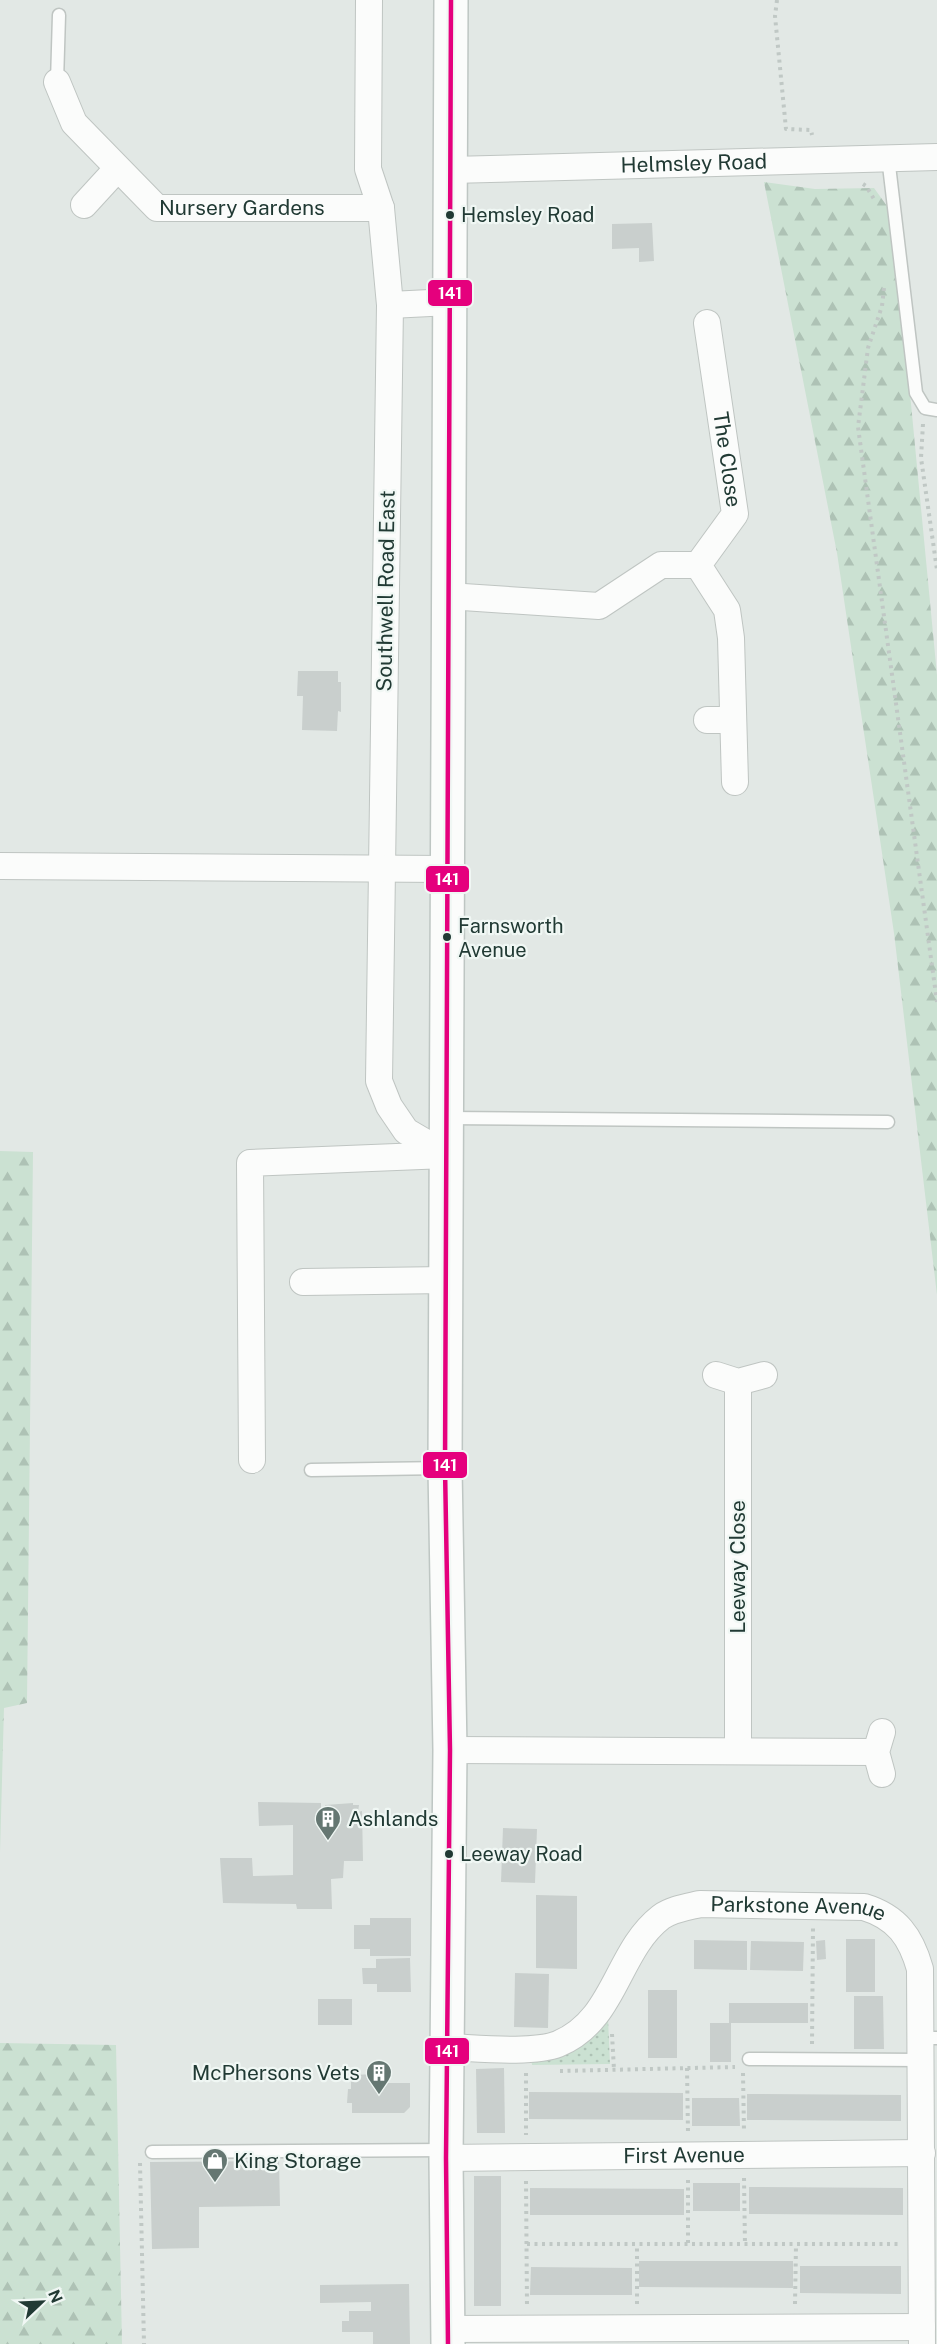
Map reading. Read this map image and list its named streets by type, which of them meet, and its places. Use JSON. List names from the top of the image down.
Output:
{
  "streets": {
    "street": [
      "Helmsley Road",
      "Nursery Gardens",
      "The Close",
      "Southwell Road East",
      "Leeway Close",
      "Parkstone Avenue",
      "First Avenue"
    ]
  },
  "crossings": [
    ["Nursery Gardens", "Southwell Road East"],
    ["Parkstone Avenue", "First Avenue"]
  ],
  "places": {
    "other": ["Hemsley Road", "Farnsworth Avenue", "Leeway Road"],
    "building": ["Ashlands", "McPhersons Vets"],
    "shop": ["King Storage"]
  },
  "lines": ["transit line 141"],
  "north": "top right"
}
